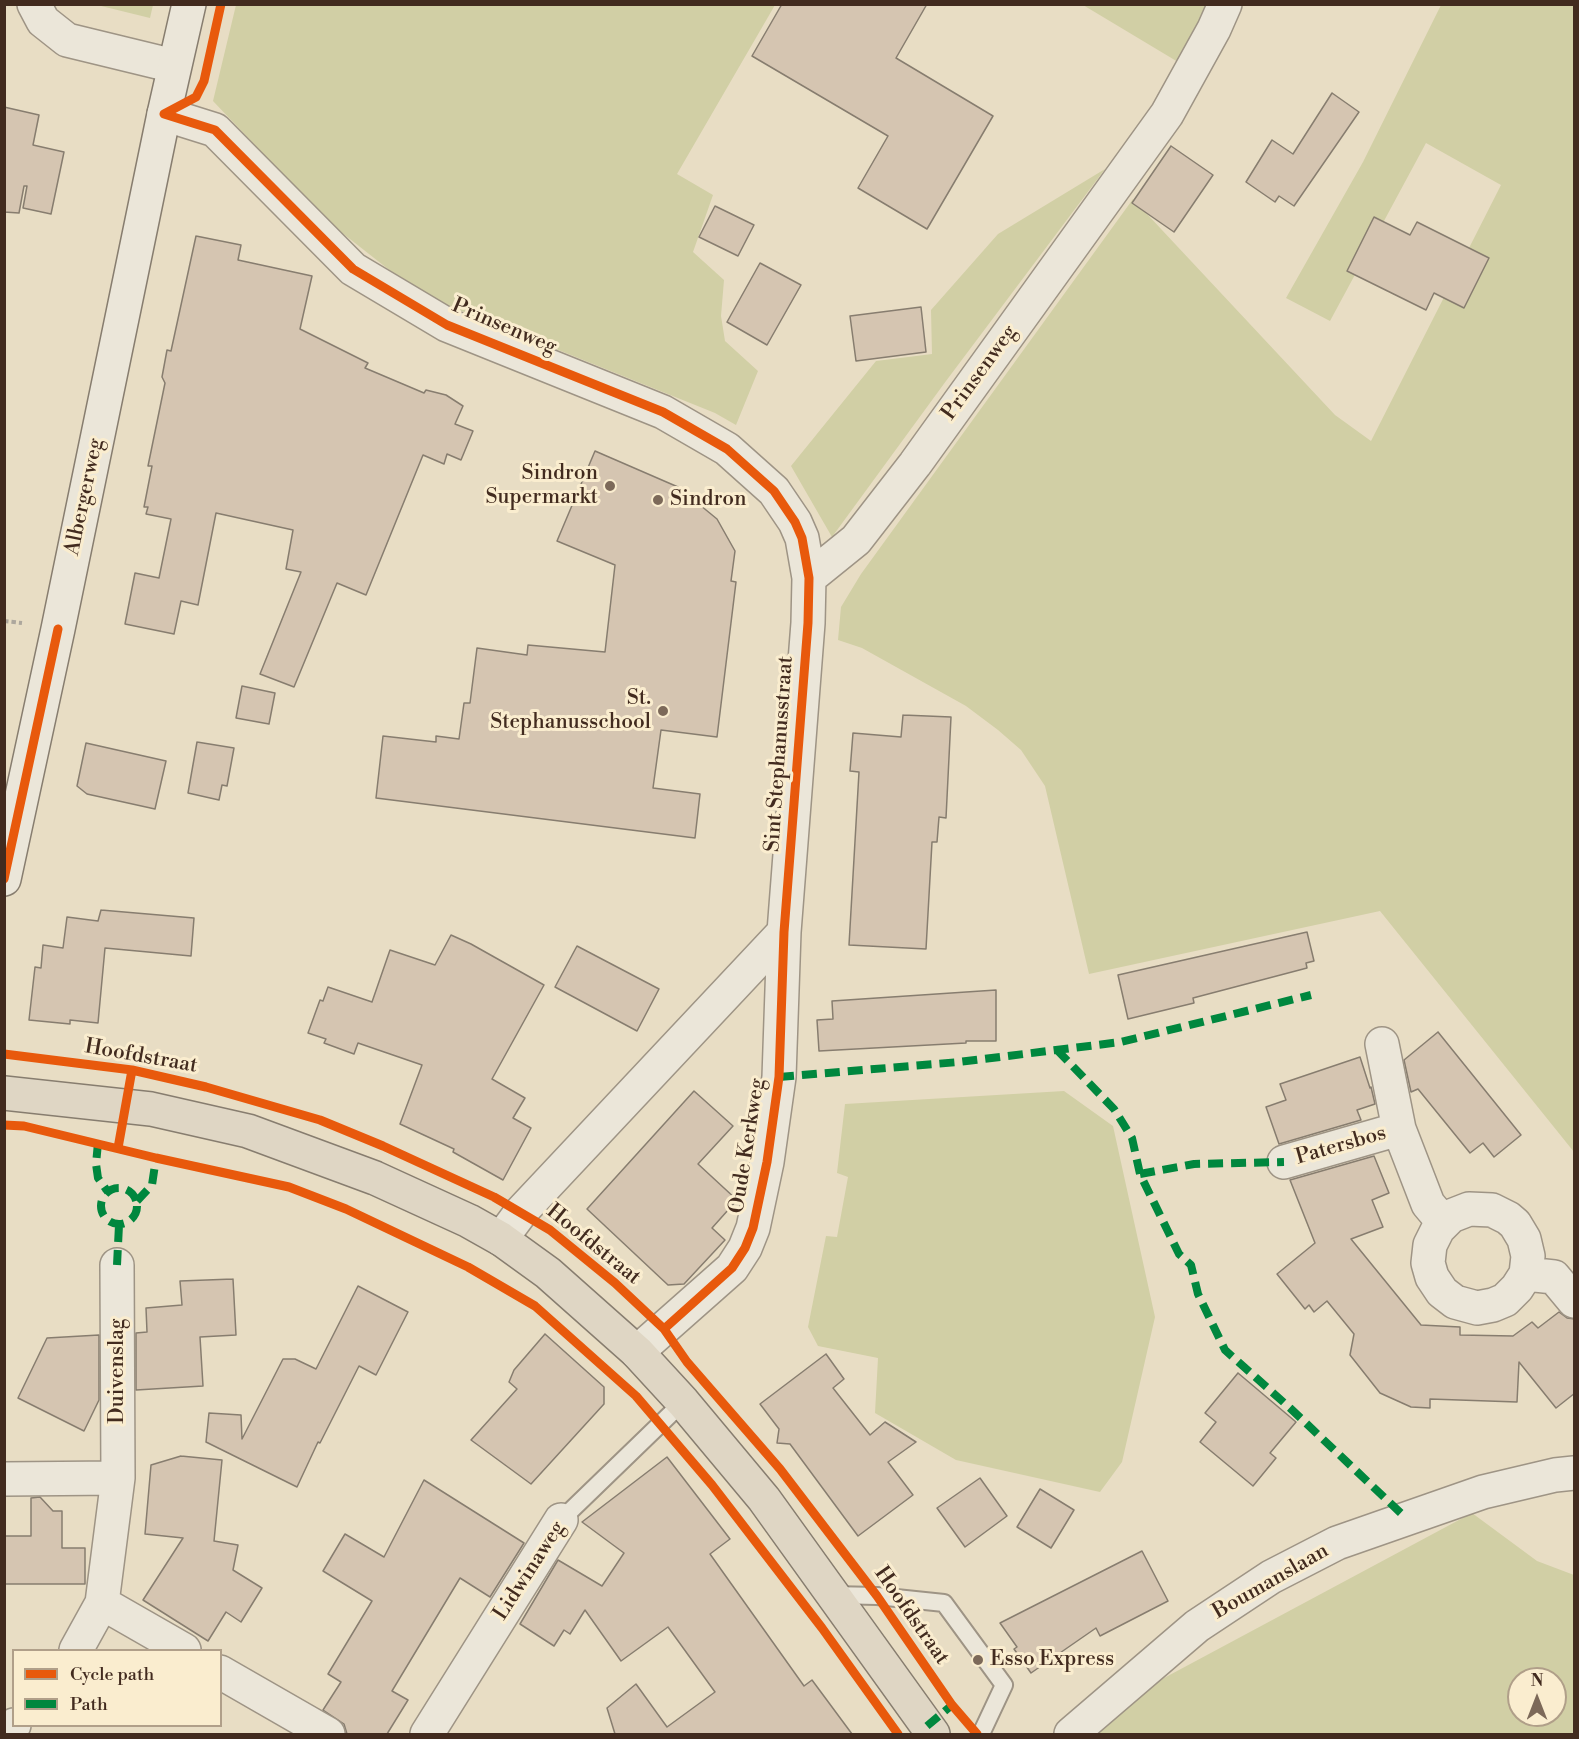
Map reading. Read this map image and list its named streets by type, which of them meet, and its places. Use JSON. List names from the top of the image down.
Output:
{
  "streets": {
    "street": [
      "Prinsenweg",
      "Albergerweg",
      "Sint Stephanusstraat",
      "Oude Kerkweg",
      "Patersbos",
      "Duivenslag",
      "Lidwinaweg",
      "Boumanslaan"
    ],
    "cycle path": ["Hoofdstraat"]
  },
  "crossings": [
    ["Prinsenweg", "Albergerweg"],
    ["Prinsenweg", "Sint Stephanusstraat"],
    ["Sint Stephanusstraat", "Oude Kerkweg"]
  ],
  "places": [
    "Sindron Supermarkt",
    "Sindron",
    "St. Stephanusschool",
    "Esso Express"
  ],
  "legend": ["Cycle path", "Path"],
  "north": "top"
}
